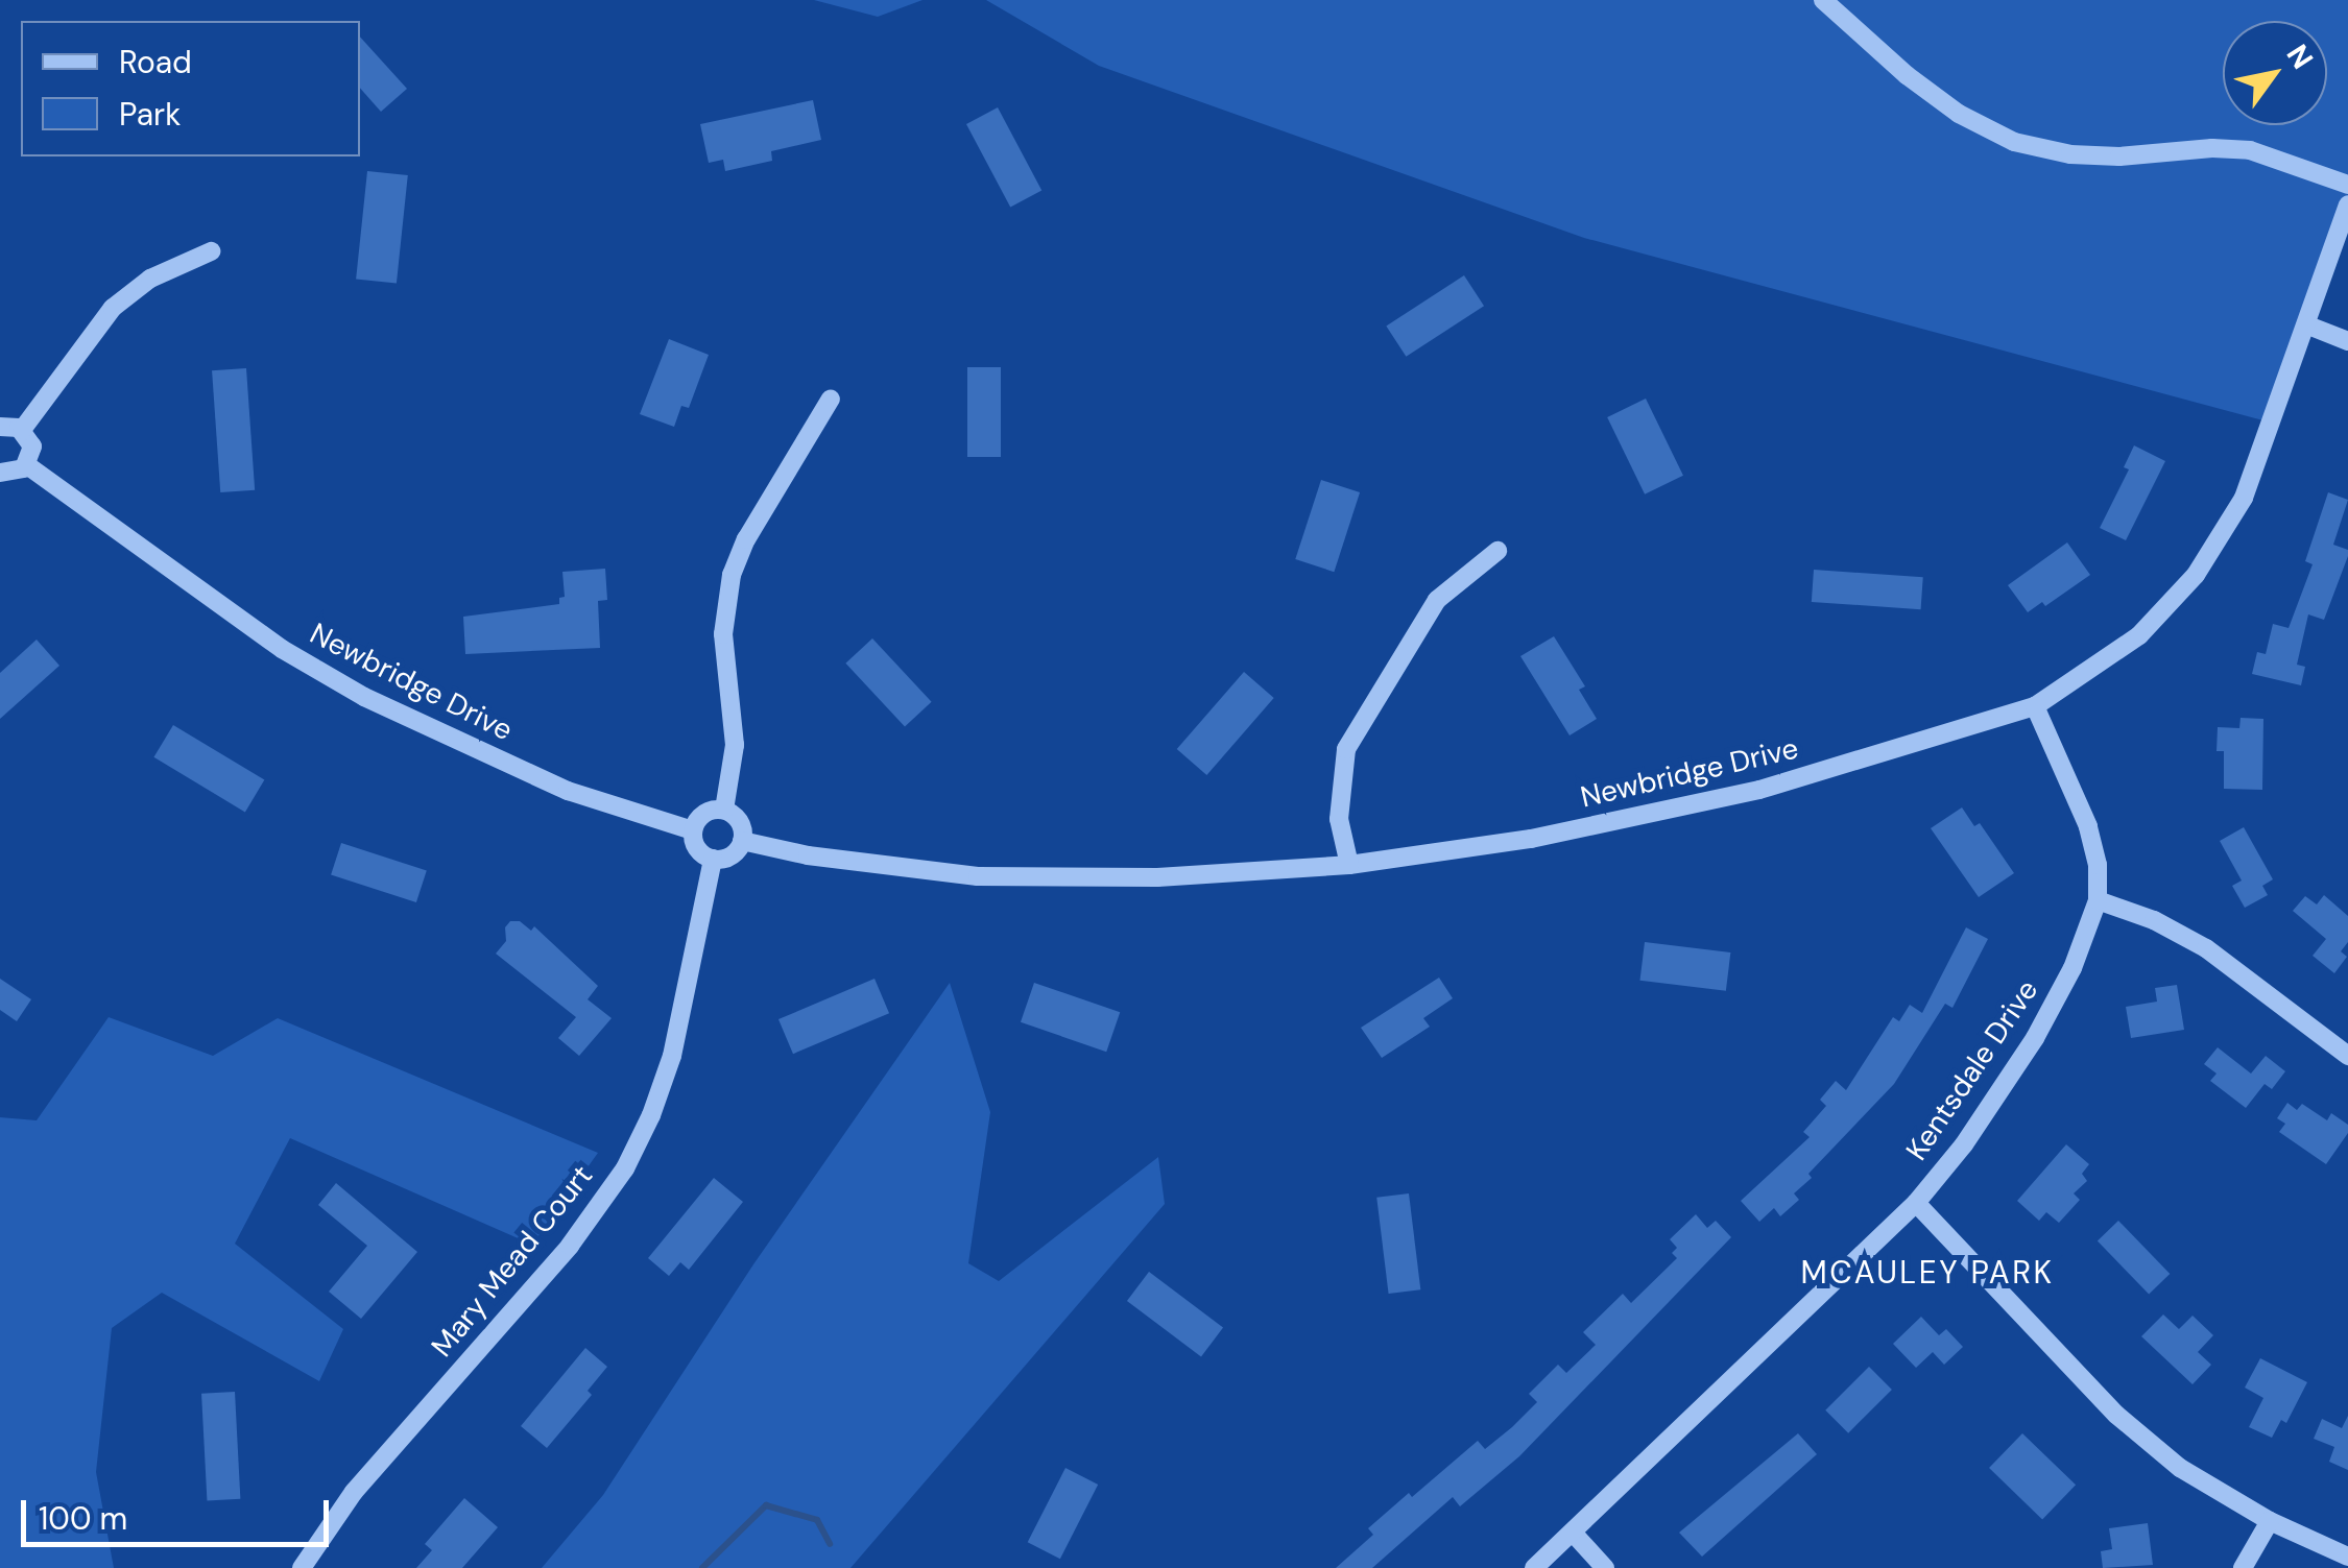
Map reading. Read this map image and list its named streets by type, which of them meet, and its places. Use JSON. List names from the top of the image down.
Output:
{
  "streets": {
    "street": ["Newbridge Drive", "Kentsdale Drive", "Mary Mead Court"]
  },
  "crossings": [
    ["Newbridge Drive", "Kentsdale Drive"],
    ["Newbridge Drive", "Mary Mead Court"]
  ],
  "districts": ["MCAULEY PARK"],
  "legend": ["Road", "Park"],
  "scale_bar": "100 m",
  "north": "top right"
}
